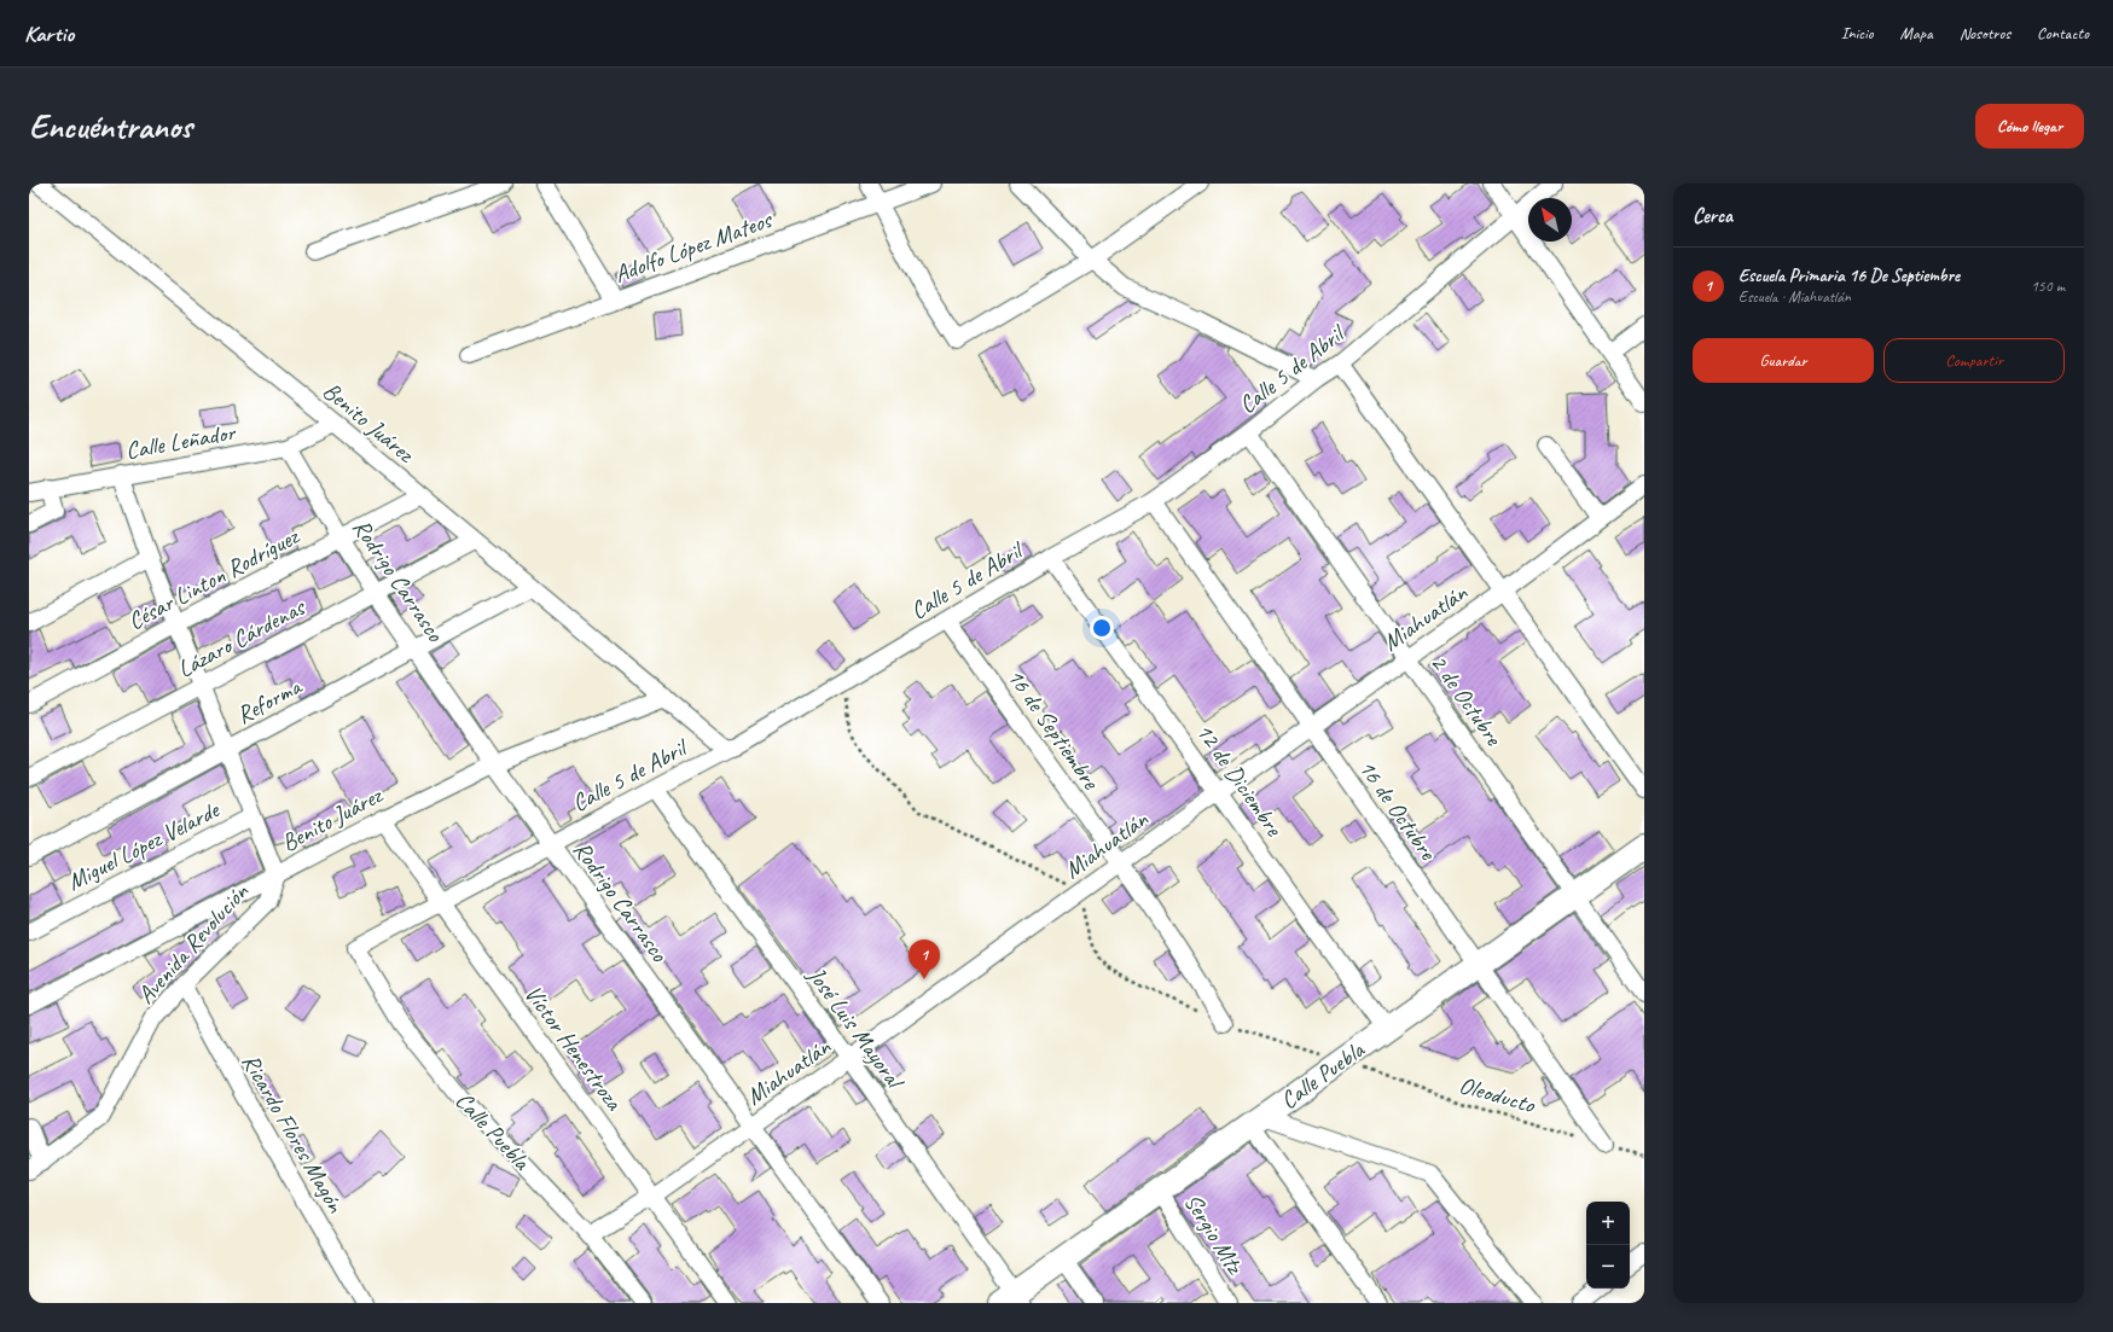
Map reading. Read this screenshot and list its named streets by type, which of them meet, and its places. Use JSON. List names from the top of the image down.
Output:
{
  "streets": {
    "street": [
      "Adolfo López Mateos",
      "Calle 5 de Abril",
      "Benito Juárez",
      "Calle Leñador",
      "César Linton Rodríguez",
      "Rodrigo Carrasco",
      "Miahuatlán",
      "Lázaro Cárdenas",
      "2 de Octubre",
      "Reforma",
      "16 de Septiembre",
      "12 de Diciembre",
      "16 de Octubre",
      "Miguel López Velarde",
      "Avenida Revolución",
      "José Luis Mayoral",
      "Víctor Henestroza",
      "Calle Puebla",
      "Ricardo Flores Magón",
      "Sergio Mtz"
    ],
    "path": ["Oleoducto"]
  },
  "crossings": [
    ["Calle 5 de Abril", "Benito Juárez"],
    ["Calle 5 de Abril", "Rodrigo Carrasco"],
    ["Calle 5 de Abril", "2 de Octubre"],
    ["Calle 5 de Abril", "16 de Septiembre"],
    ["Calle 5 de Abril", "12 de Diciembre"],
    ["Calle 5 de Abril", "16 de Octubre"],
    ["Calle 5 de Abril", "José Luis Mayoral"],
    ["Calle 5 de Abril", "Víctor Henestroza"],
    ["Calle 5 de Abril", "Calle Puebla"],
    ["Benito Juárez", "Calle Leñador"],
    ["Benito Juárez", "César Linton Rodríguez"],
    ["Benito Juárez", "Rodrigo Carrasco"],
    ["Benito Juárez", "Lázaro Cárdenas"],
    ["Benito Juárez", "Reforma"],
    ["Benito Juárez", "Avenida Revolución"],
    ["Benito Juárez", "Víctor Henestroza"],
    ["Calle Leñador", "Rodrigo Carrasco"],
    ["César Linton Rodríguez", "Rodrigo Carrasco"],
    ["Rodrigo Carrasco", "Miahuatlán"],
    ["Rodrigo Carrasco", "Lázaro Cárdenas"],
    ["Rodrigo Carrasco", "Reforma"],
    ["Miahuatlán", "2 de Octubre"],
    ["Miahuatlán", "16 de Septiembre"],
    ["Miahuatlán", "12 de Diciembre"],
    ["Miahuatlán", "16 de Octubre"],
    ["Miahuatlán", "José Luis Mayoral"],
    ["Miahuatlán", "Víctor Henestroza"],
    ["Miahuatlán", "Calle Puebla"],
    ["2 de Octubre", "Calle Puebla"],
    ["12 de Diciembre", "Calle Puebla"],
    ["16 de Octubre", "Calle Puebla"],
    ["16 de Octubre", "Oleoducto"],
    ["Avenida Revolución", "Ricardo Flores Magón"],
    ["José Luis Mayoral", "Calle Puebla"],
    ["Calle Puebla", "Oleoducto"],
    ["Calle Puebla", "Sergio Mtz"]
  ],
  "north": "top left",
  "page": {
    "header": "Kartio",
    "nav": [
      "Inicio",
      "Mapa",
      "Nosotros",
      "Contacto"
    ],
    "buttons": [
      "Cómo llegar",
      ["Guardar", "Compartir"]
    ],
    "title": "Encuéntranos",
    "heading": "Cerca",
    "list": [
      {
        "mark": "1",
        "name": "Escuela Primaria 16 De Septiembre",
        "note": "Escuela · Miahuatlán",
        "value": "150 m"
      }
    ],
    "pins": "1",
    "map_buttons": ["+", "−"]
  }
}
